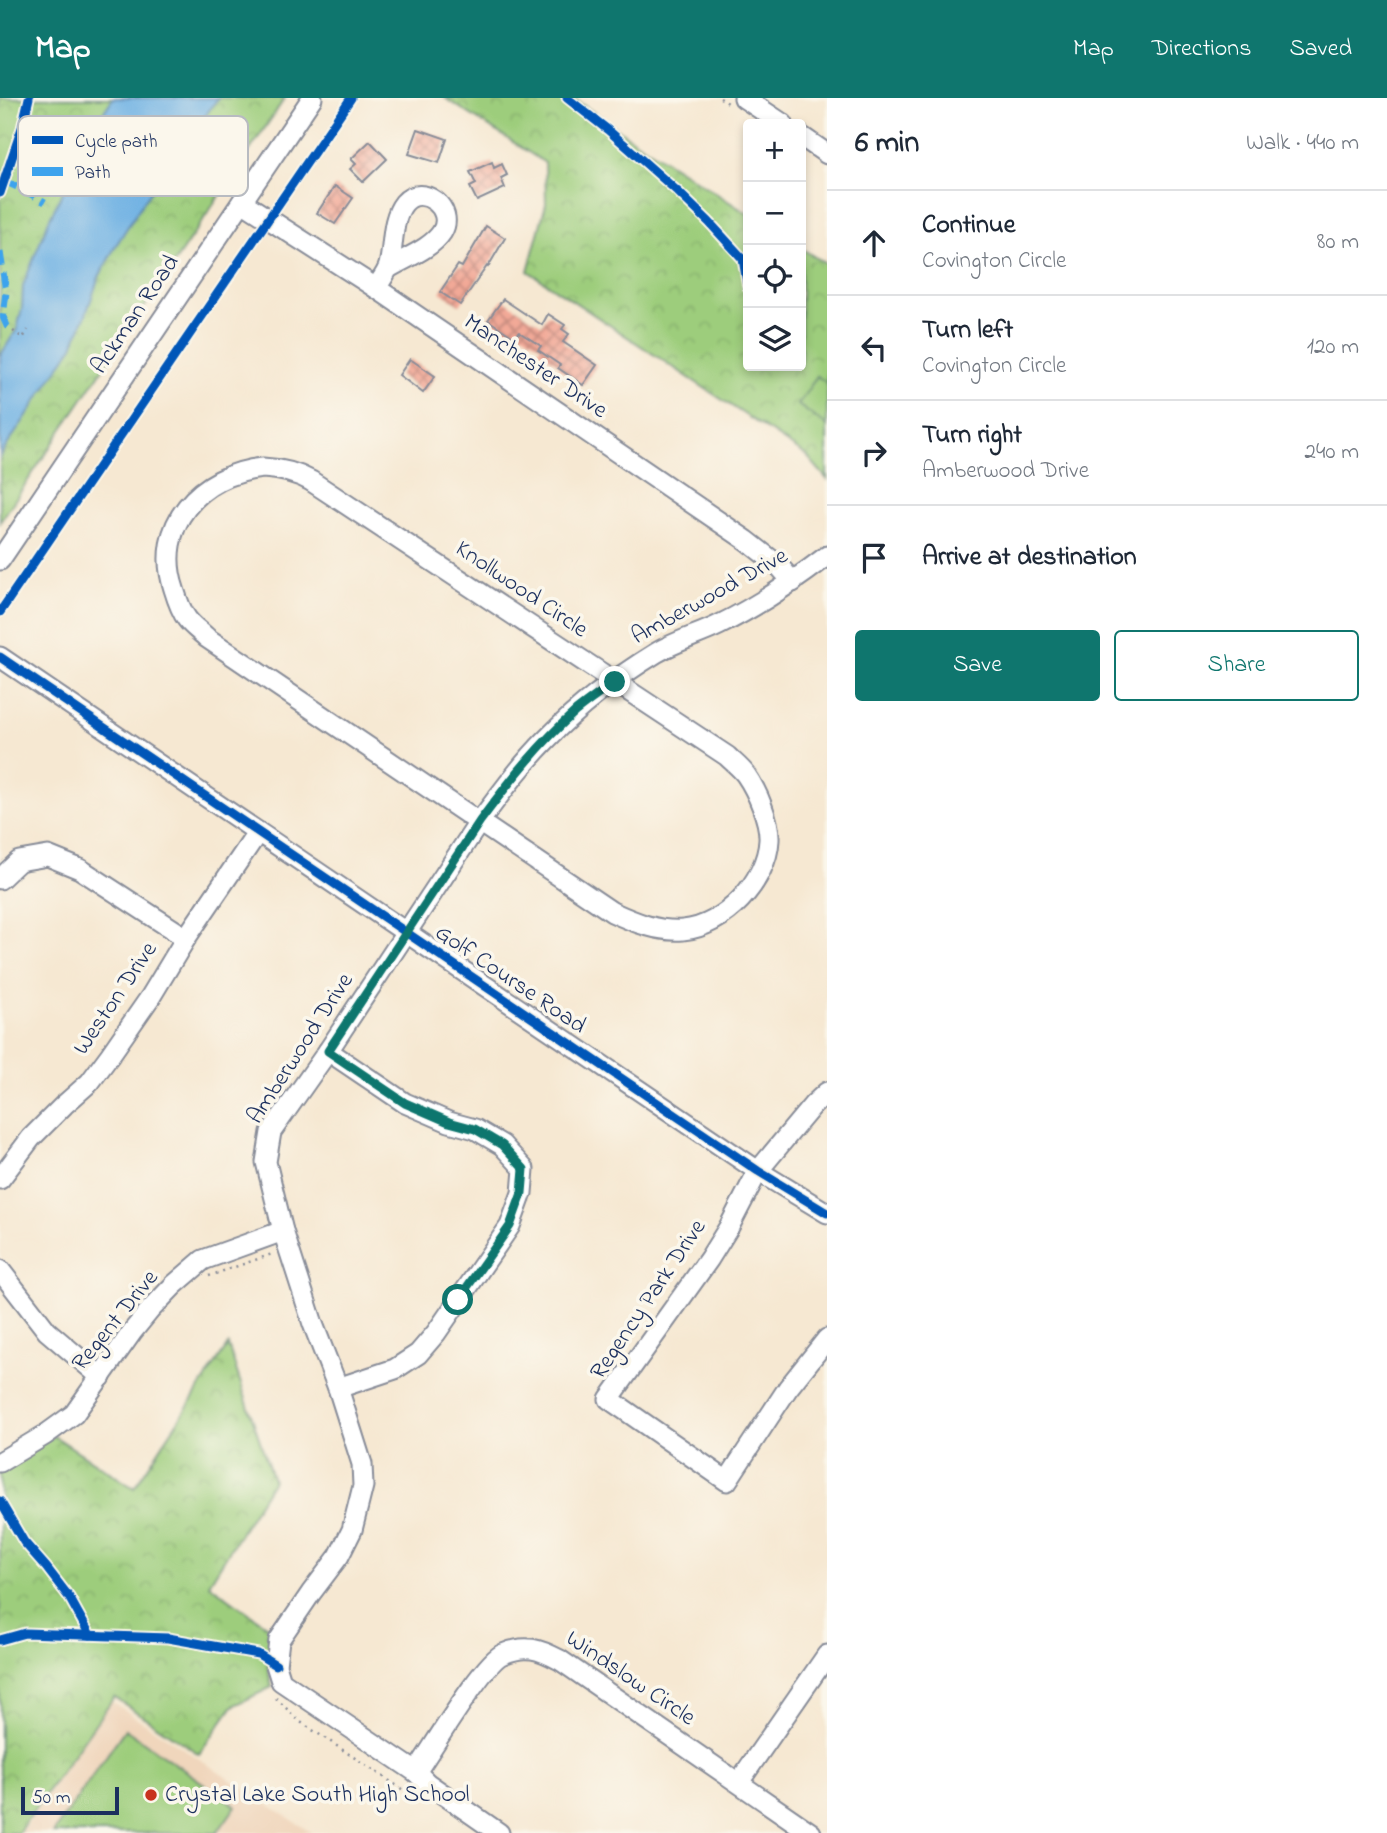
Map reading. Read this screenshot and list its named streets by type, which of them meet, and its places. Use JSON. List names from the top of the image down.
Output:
{
  "streets": {
    "street": [
      "Ackman Road",
      "Manchester Drive",
      "Knollwood Circle",
      "Amberwood Drive",
      "Golf Course Road",
      "Weston Drive",
      "Regency Park Drive",
      "Regent Drive",
      "Windslow Circle"
    ]
  },
  "crossings": [
    ["Ackman Road", "Manchester Drive"],
    ["Manchester Drive", "Amberwood Drive"],
    ["Knollwood Circle", "Amberwood Drive"],
    ["Amberwood Drive", "Golf Course Road"],
    ["Amberwood Drive", "Regent Drive"],
    ["Amberwood Drive", "Windslow Circle"],
    ["Golf Course Road", "Weston Drive"],
    ["Golf Course Road", "Regency Park Drive"]
  ],
  "places": ["Crystal Lake South High School"],
  "legend": ["Cycle path", "Path"],
  "scale_bar": "50 m",
  "page": {
    "header": "Map",
    "nav": ["Map", "Directions", "Saved"],
    "heading": ["6 min", "Walk · 440 m"],
    "map_buttons": ["+", "−"],
    "list": [
      ["Continue", "Covington Circle", "80 m"],
      ["Turn left", "Covington Circle", "120 m"],
      ["Turn right", "Amberwood Drive", "240 m"],
      "Arrive at destination"
    ],
    "buttons": ["Save", "Share"],
    "scale": "50 m"
  }
}
